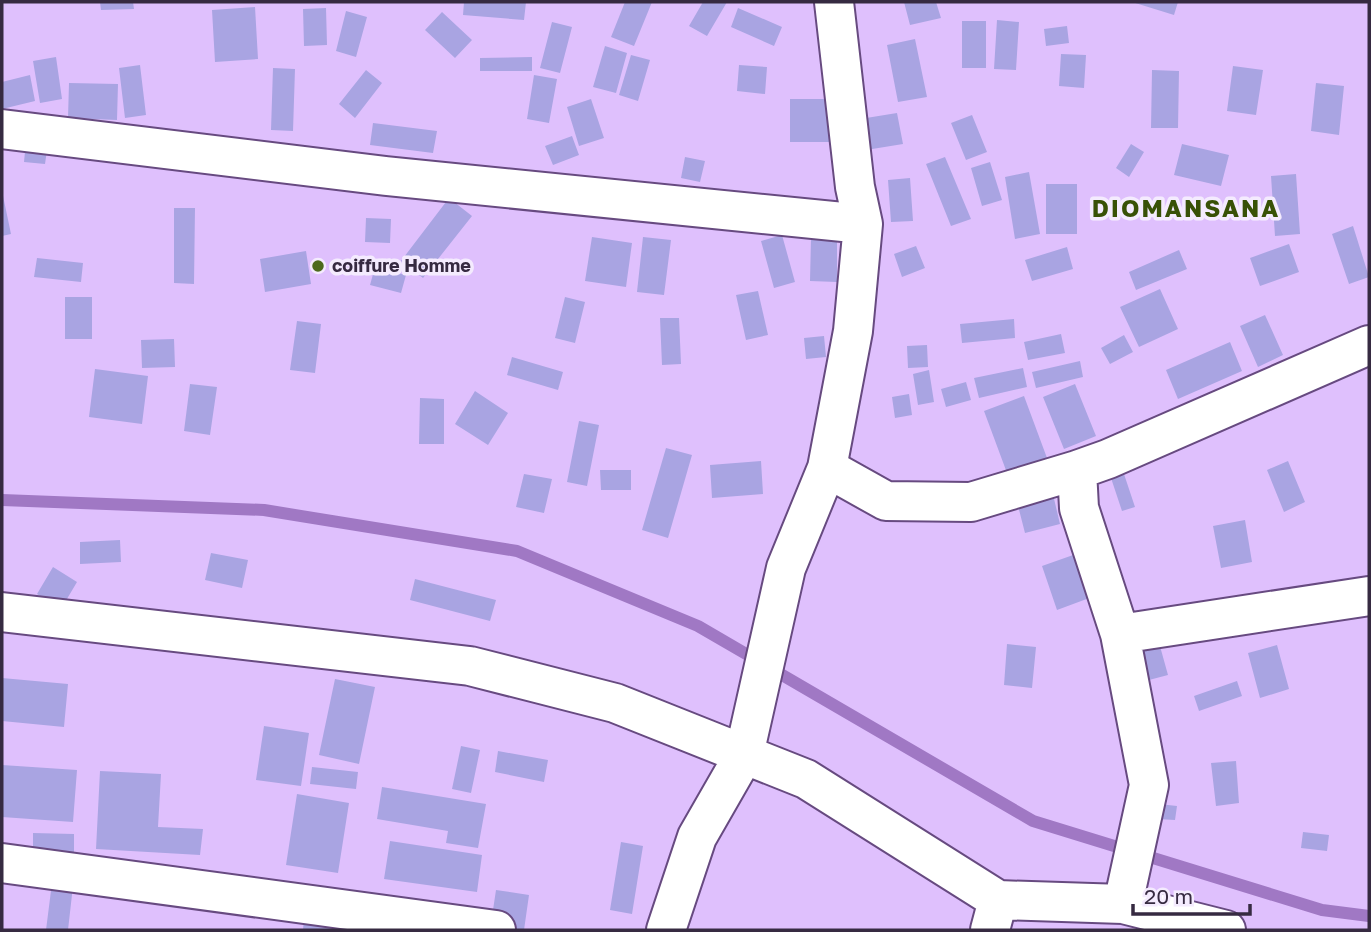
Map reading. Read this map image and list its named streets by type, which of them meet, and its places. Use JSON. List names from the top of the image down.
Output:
{
  "districts": ["DIOMANSANA"],
  "places": ["coiffure Homme"],
  "scale_bar": "20 m"
}
